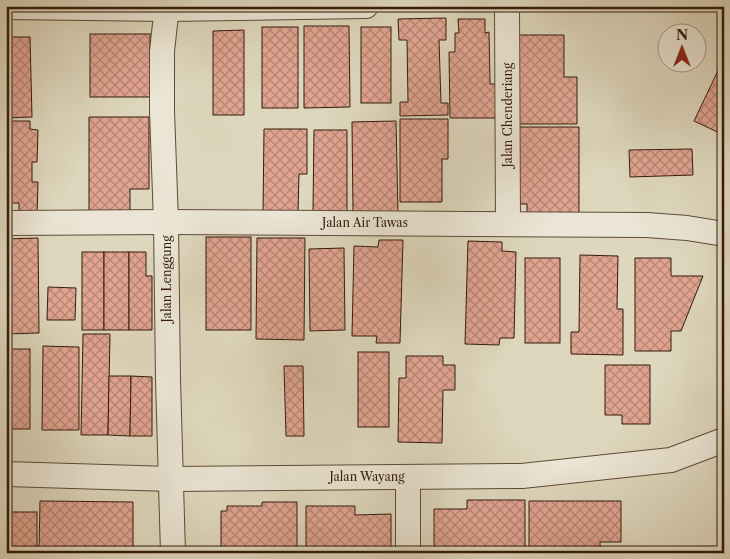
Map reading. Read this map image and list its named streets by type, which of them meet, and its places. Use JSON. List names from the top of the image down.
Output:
{
  "streets": {
    "street": [
      "Jalan Chenderiang",
      "Jalan Air Tawas",
      "Jalan Lenggung",
      "Jalan Wayang"
    ]
  },
  "crossings": [
    ["Jalan Chenderiang", "Jalan Air Tawas"],
    ["Jalan Air Tawas", "Jalan Lenggung"],
    ["Jalan Lenggung", "Jalan Wayang"]
  ],
  "north": "top"
}
